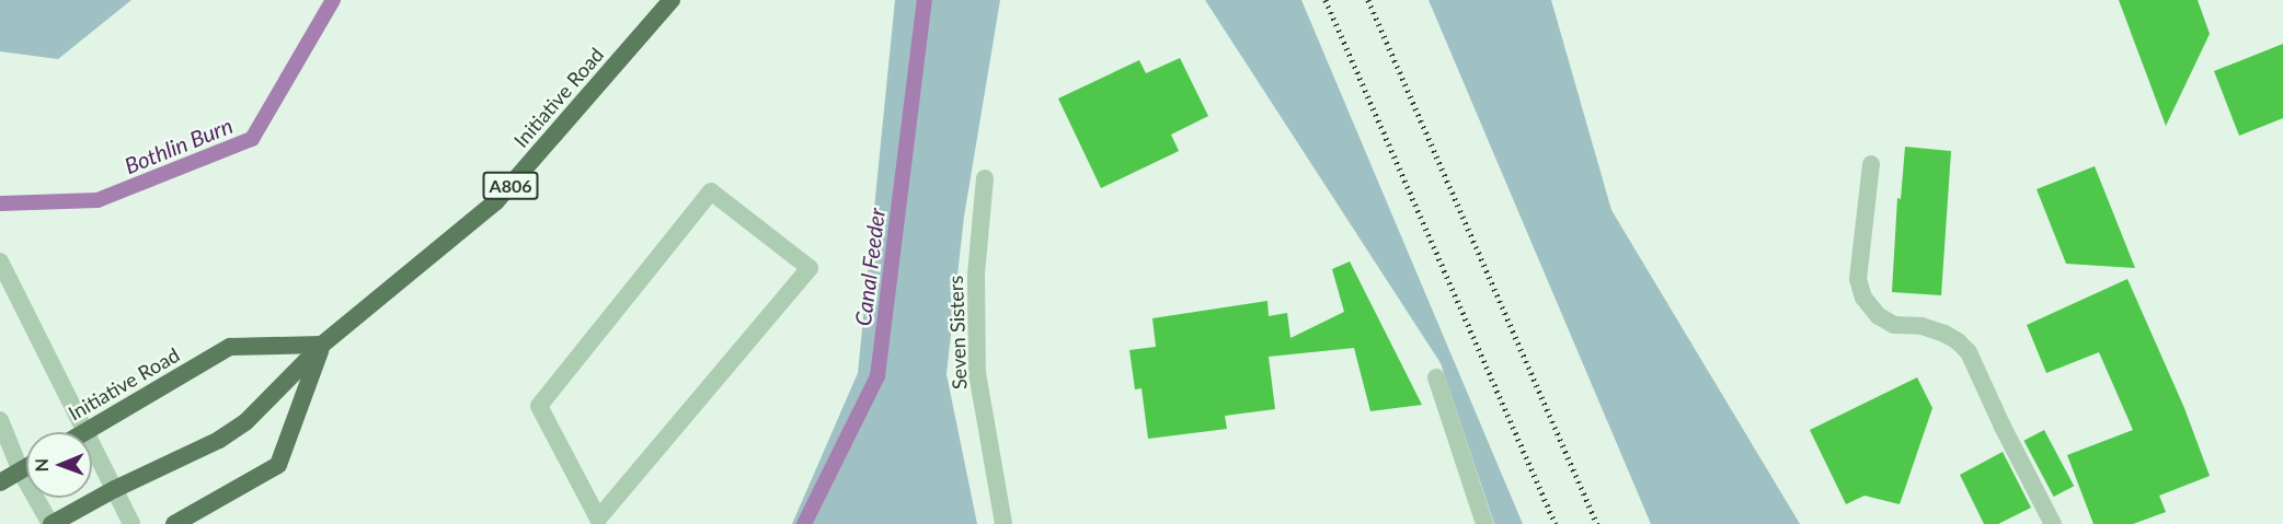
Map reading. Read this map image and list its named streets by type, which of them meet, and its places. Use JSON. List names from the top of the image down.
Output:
{
  "streets": {
    "main road": ["Initiative Road", "A806"],
    "street": ["Seven Sisters"]
  },
  "crossings": [
    ["Initiative Road", "A806"]
  ],
  "water": ["Bothlin Burn", "Canal Feeder"],
  "north": "left"
}
